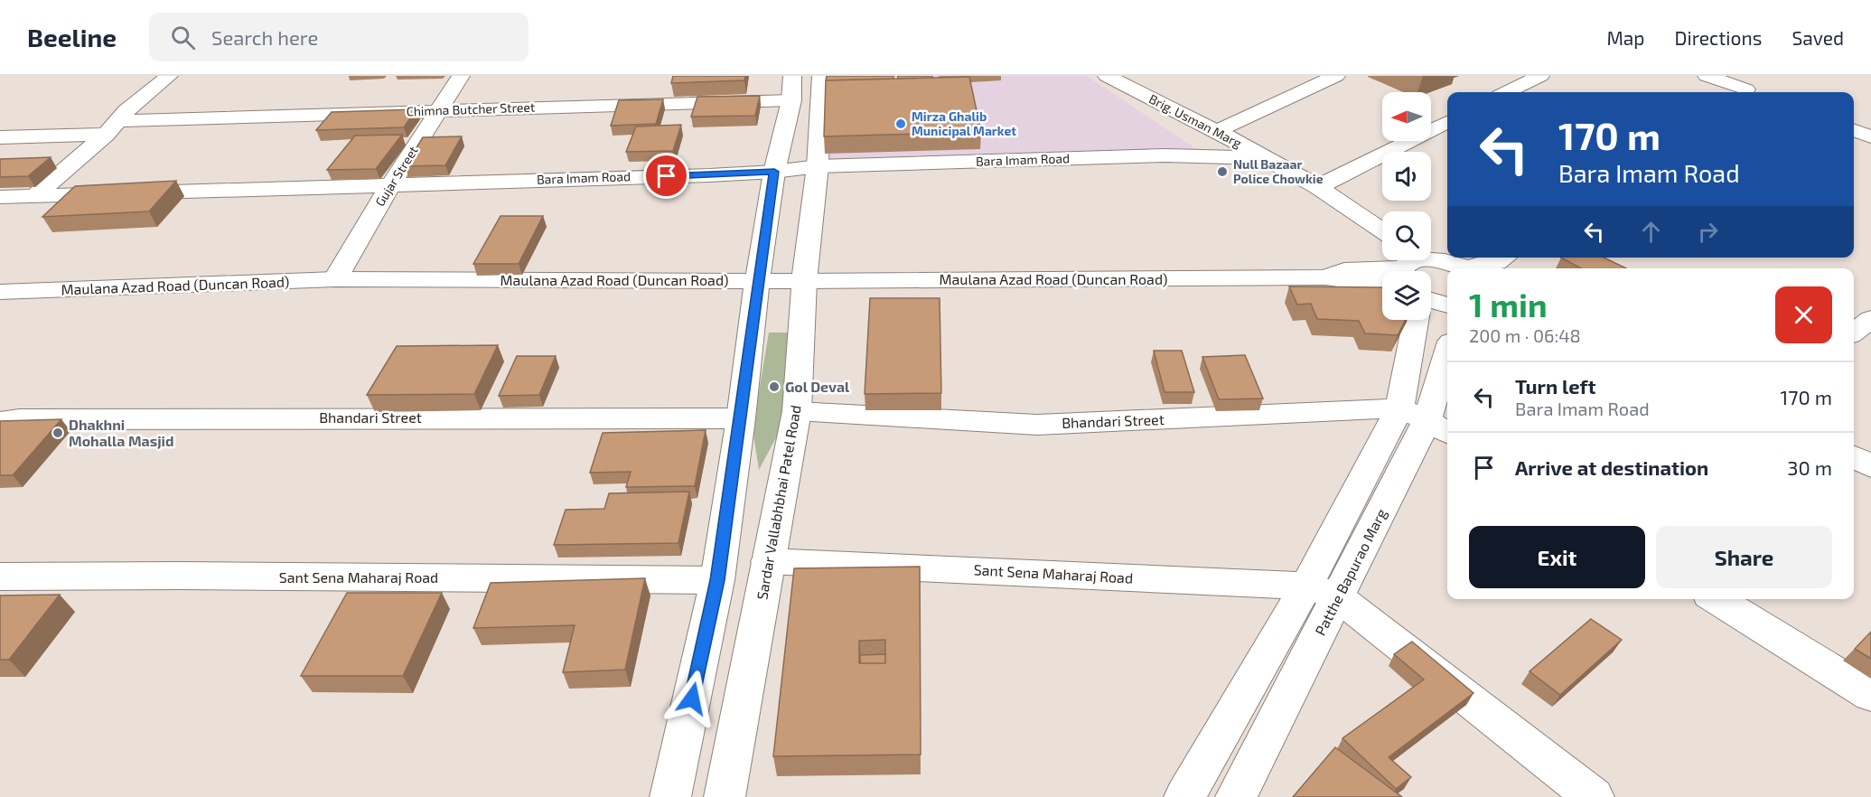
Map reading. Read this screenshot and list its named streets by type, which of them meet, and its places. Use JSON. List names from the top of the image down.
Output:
{
  "streets": {
    "street": [
      "Chimna Butcher Street",
      "Brig. Usman Marg",
      "Bara Imam Road",
      "Gujar Street",
      "Maulana Azad Road (Duncan Road)",
      "Bhandari Street",
      "Sardar Vallabhbhai Patel Road",
      "Patthe Bapurao Marg",
      "Sant Sena Maharaj Road"
    ]
  },
  "crossings": [
    ["Chimna Butcher Street", "Gujar Street"],
    ["Brig. Usman Marg", "Bara Imam Road"],
    ["Bara Imam Road", "Gujar Street"],
    ["Bara Imam Road", "Sardar Vallabhbhai Patel Road"],
    ["Gujar Street", "Maulana Azad Road (Duncan Road)"],
    ["Maulana Azad Road (Duncan Road)", "Sardar Vallabhbhai Patel Road"],
    ["Bhandari Street", "Sardar Vallabhbhai Patel Road"],
    ["Bhandari Street", "Patthe Bapurao Marg"],
    ["Sardar Vallabhbhai Patel Road", "Sant Sena Maharaj Road"],
    ["Patthe Bapurao Marg", "Sant Sena Maharaj Road"]
  ],
  "places": [
    "Mirza Ghalib Municipal Market",
    "Null Bazaar Police Chowkie",
    "Gol Deval",
    "Dhakhni Mohalla Masjid"
  ],
  "north": "left",
  "page": {
    "header": "Beeline",
    "search": "Search here",
    "nav": ["Map", "Directions", "Saved"],
    "turn": ["170 m", "Bara Imam Road"],
    "heading": ["1 min", "200 m · 06:48"],
    "list": [
      {
        "name": "Turn left",
        "note": "Bara Imam Road",
        "value": "170 m"
      },
      {
        "name": "Arrive at destination",
        "value": "30 m"
      }
    ],
    "buttons": ["Exit", "Share"]
  }
}
